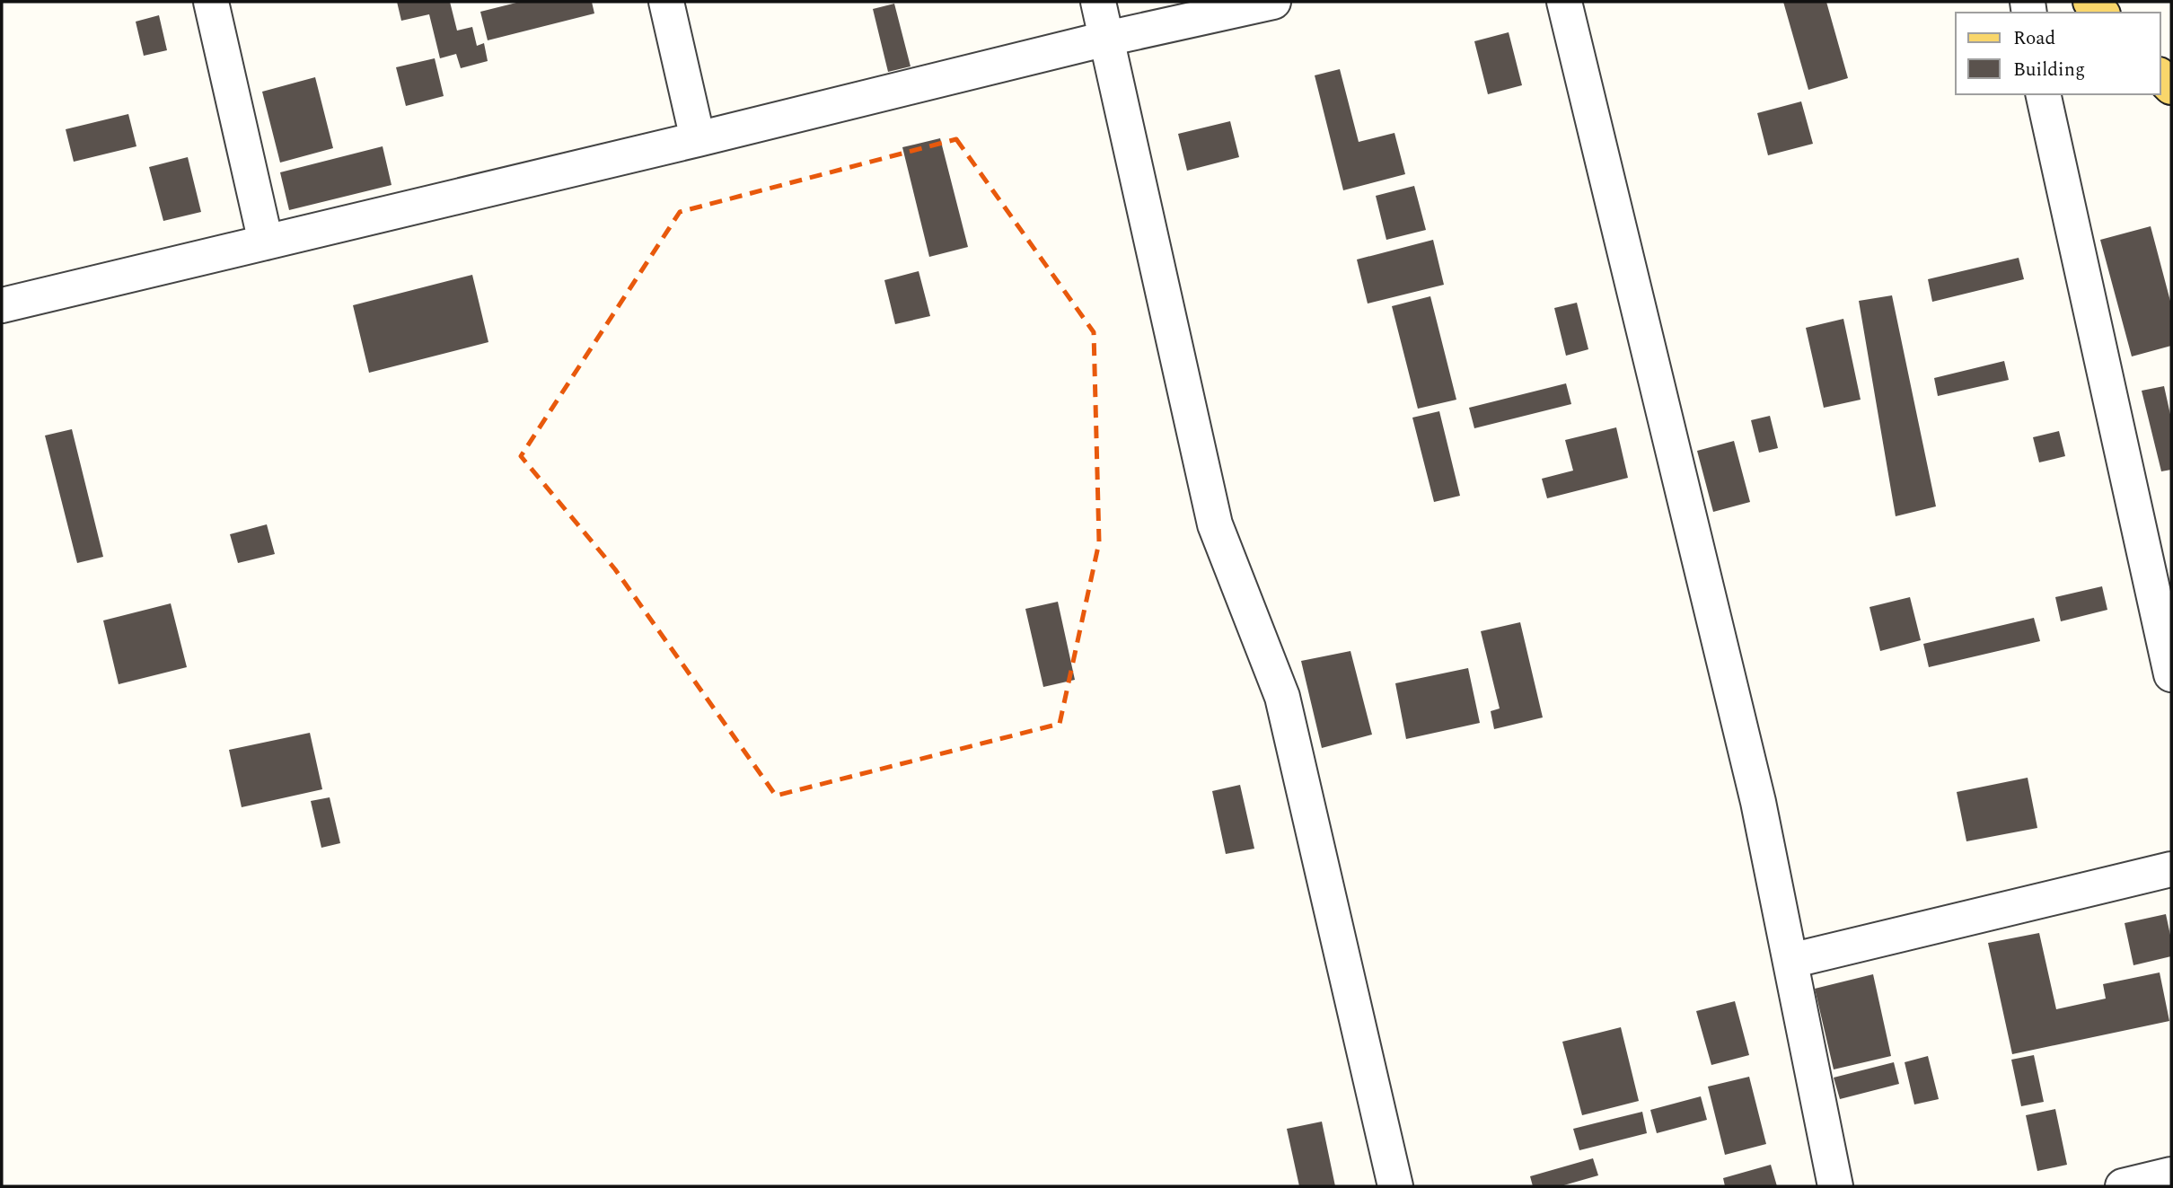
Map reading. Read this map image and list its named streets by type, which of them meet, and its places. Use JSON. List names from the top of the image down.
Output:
{
  "legend": ["Road", "Building"]
}
